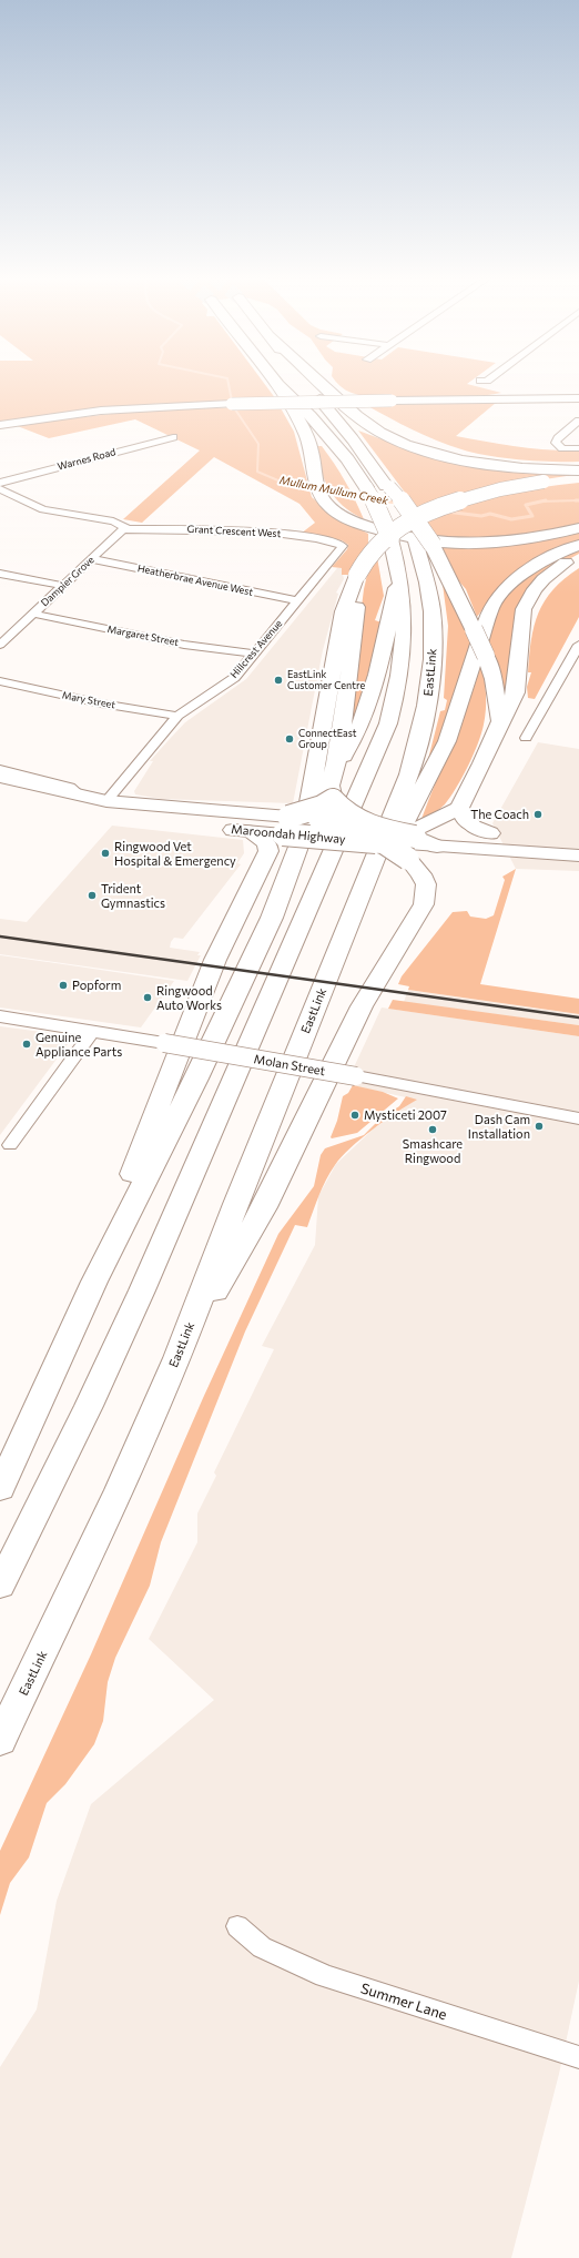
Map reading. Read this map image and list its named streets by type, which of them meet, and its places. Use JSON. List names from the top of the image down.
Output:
{
  "streets": {
    "highway": ["EastLink", "Maroondah Highway"],
    "street": [
      "Warnes Road",
      "Grant Crescent West",
      "Heatherbrae Avenue West",
      "Dampier Grove",
      "Margaret Street",
      "Hillcrest Avenue",
      "Mary Street",
      "Molan Street",
      "Summer Lane"
    ]
  },
  "crossings": [
    ["Grant Crescent West", "Dampier Grove"],
    ["Grant Crescent West", "Hillcrest Avenue"],
    ["Heatherbrae Avenue West", "Dampier Grove"],
    ["Heatherbrae Avenue West", "Hillcrest Avenue"],
    ["Dampier Grove", "Margaret Street"],
    ["Margaret Street", "Hillcrest Avenue"],
    ["Hillcrest Avenue", "Mary Street"],
    ["Hillcrest Avenue", "Maroondah Highway"]
  ],
  "water": ["Mullum Mullum Creek"],
  "places": [
    "EastLink Customer Centre",
    "ConnectEast Group",
    "The Coach",
    "Ringwood Vet Hospital & Emergency",
    "Trident Gymnastics",
    "Popform",
    "Ringwood Auto Works",
    "Genuine Appliance Parts",
    "Mysticeti 2007",
    "Dash Cam Installation",
    "Smashcare Ringwood"
  ]
}
